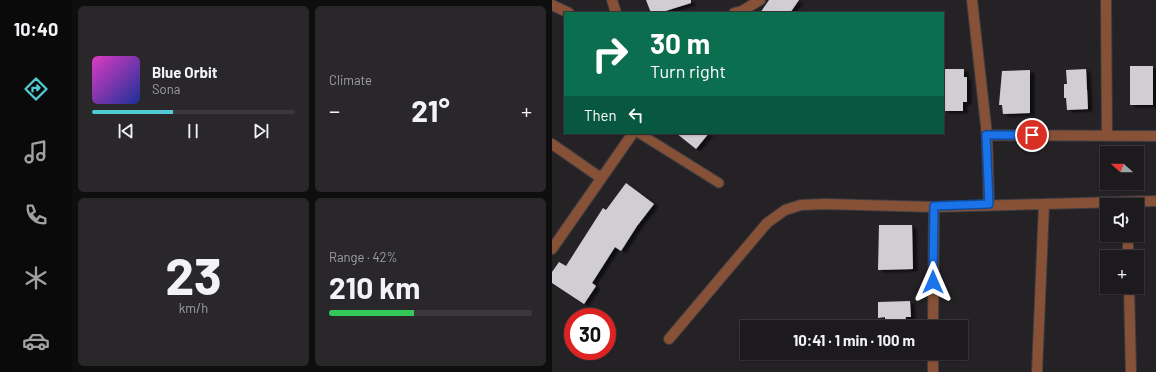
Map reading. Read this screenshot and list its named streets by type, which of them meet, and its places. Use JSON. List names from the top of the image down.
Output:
{
  "north": "left",
  "page": {
    "tabs": "10:40",
    "tile": [
      "Climate",
      ["23", "km/h"],
      ["Range · 42%", "210 km"]
    ],
    "turn": ["30 m", "Turn right"],
    "song": ["Blue Orbit", "Sona"],
    "heat": ["−", "21°", "+"],
    "then": "Then",
    "map_buttons": "+",
    "limit": "30",
    "trip": "10:41 · 1 min · 100 m"
  }
}
